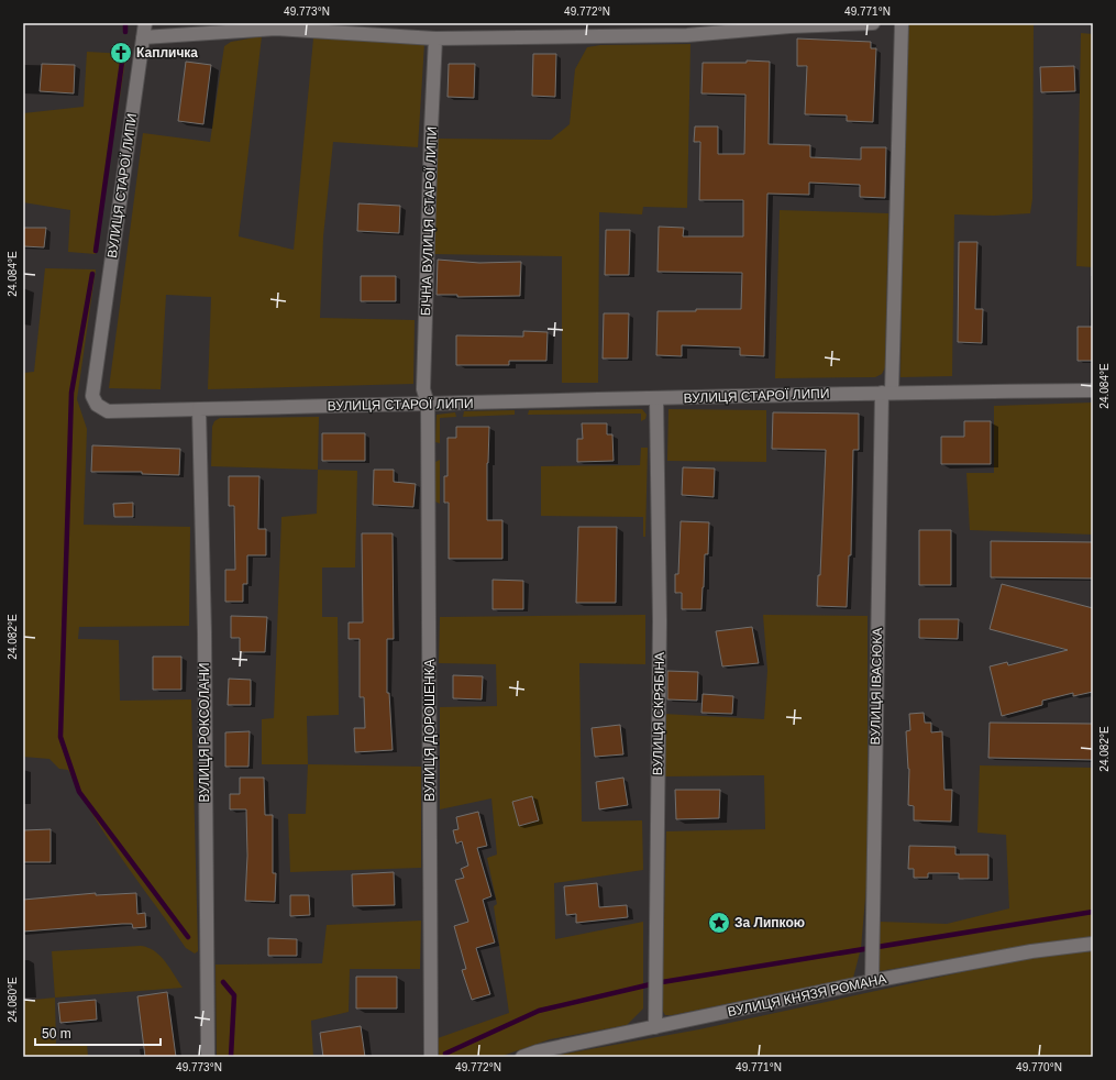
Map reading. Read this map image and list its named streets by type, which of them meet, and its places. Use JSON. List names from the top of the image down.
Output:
{
  "streets": {
    "street": [
      "ВУЛИЦЯ СТАРОЇ ЛИПИ",
      "БІЧНА ВУЛИЦЯ СТАРОЇ ЛИПИ",
      "ВУЛИЦЯ ІВАСЮКА",
      "ВУЛИЦЯ СКРЯБІНА",
      "ВУЛИЦЯ ДОРОШЕНКА",
      "ВУЛИЦЯ РОКСОЛАНИ",
      "ВУЛИЦЯ КНЯЗЯ РОМАНА"
    ]
  },
  "crossings": [
    ["ВУЛИЦЯ СТАРОЇ ЛИПИ", "БІЧНА ВУЛИЦЯ СТАРОЇ ЛИПИ"],
    ["ВУЛИЦЯ СТАРОЇ ЛИПИ", "ВУЛИЦЯ ІВАСЮКА"],
    ["ВУЛИЦЯ СТАРОЇ ЛИПИ", "ВУЛИЦЯ СКРЯБІНА"],
    ["ВУЛИЦЯ СТАРОЇ ЛИПИ", "ВУЛИЦЯ ДОРОШЕНКА"],
    ["ВУЛИЦЯ СТАРОЇ ЛИПИ", "ВУЛИЦЯ РОКСОЛАНИ"],
    ["БІЧНА ВУЛИЦЯ СТАРОЇ ЛИПИ", "ВУЛИЦЯ ДОРОШЕНКА"],
    ["ВУЛИЦЯ ІВАСЮКА", "ВУЛИЦЯ КНЯЗЯ РОМАНА"],
    ["ВУЛИЦЯ СКРЯБІНА", "ВУЛИЦЯ КНЯЗЯ РОМАНА"]
  ],
  "places": {
    "church": ["Капличка"],
    "place": ["За Липкою"]
  },
  "scale_bar": "50 m",
  "coordinates": [
    "49.773°N",
    "49.772°N",
    "49.771°N",
    "24.084°E",
    "24.082°E",
    "24.080°E",
    "49.770°N"
  ]
}
